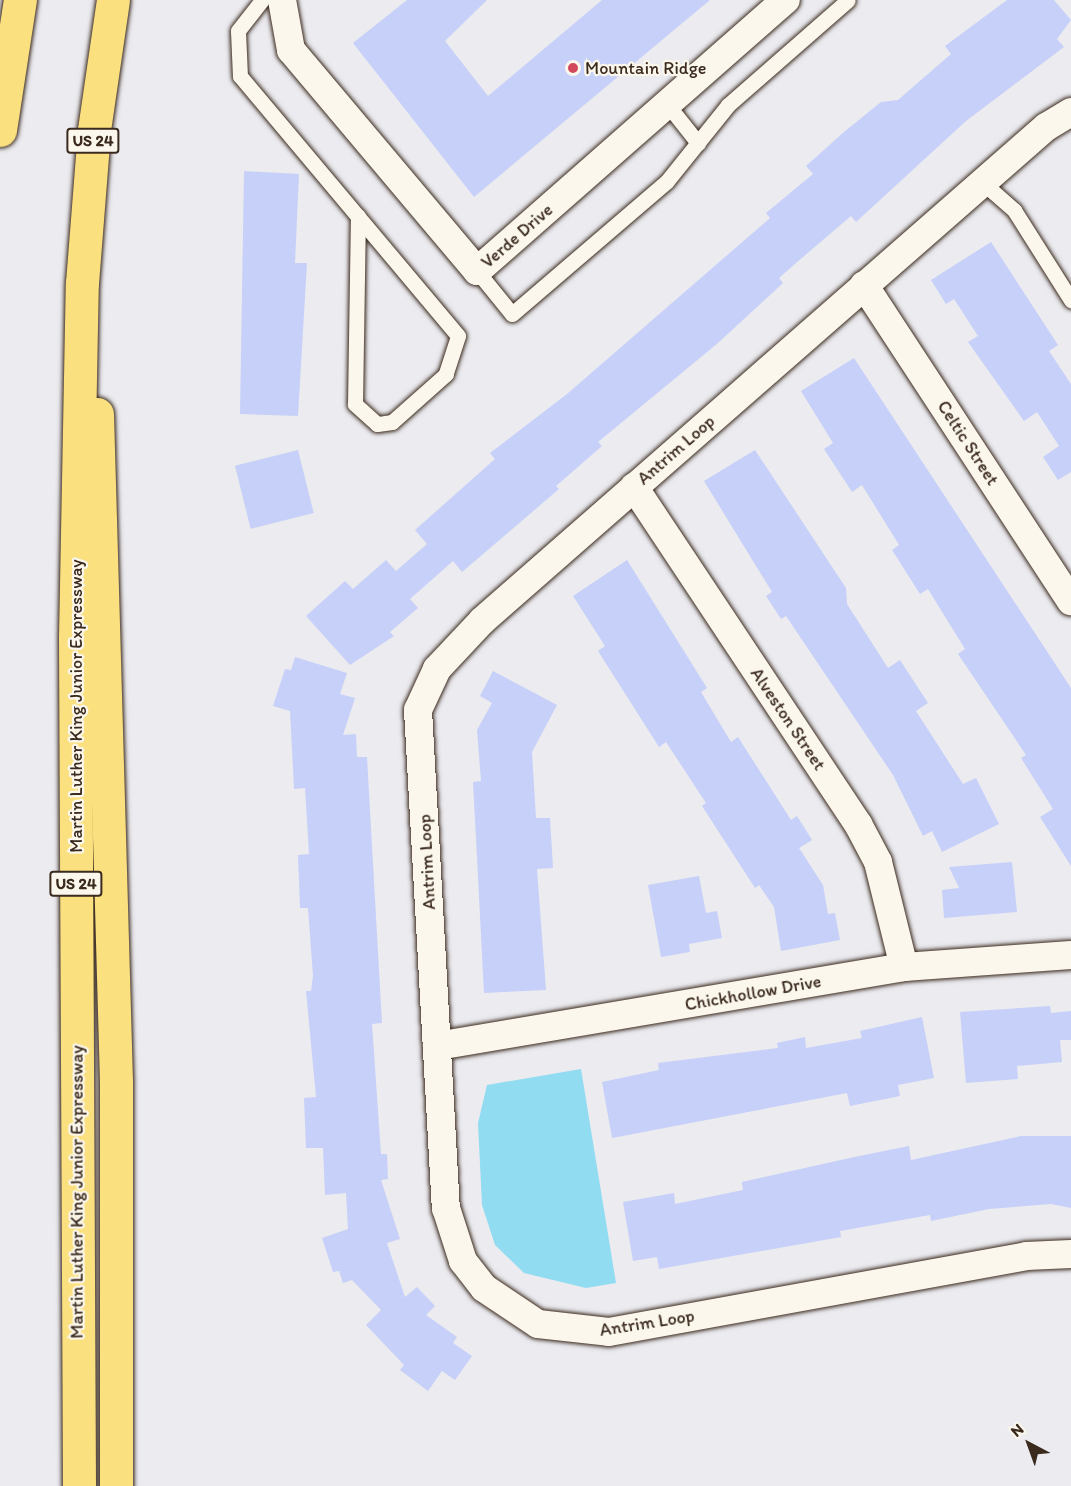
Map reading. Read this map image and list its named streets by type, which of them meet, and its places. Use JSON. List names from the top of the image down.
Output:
{
  "streets": {
    "highway": ["US 24", "Martin Luther King Junior Expressway"],
    "street": [
      "Verde Drive",
      "Celtic Street",
      "Antrim Loop",
      "Alveston Street",
      "Chickhollow Drive"
    ]
  },
  "crossings": [
    ["Celtic Street", "Antrim Loop"],
    ["Antrim Loop", "Alveston Street"],
    ["Antrim Loop", "Chickhollow Drive"],
    ["Alveston Street", "Chickhollow Drive"]
  ],
  "places": ["Mountain Ridge"],
  "north": "top left"
}
